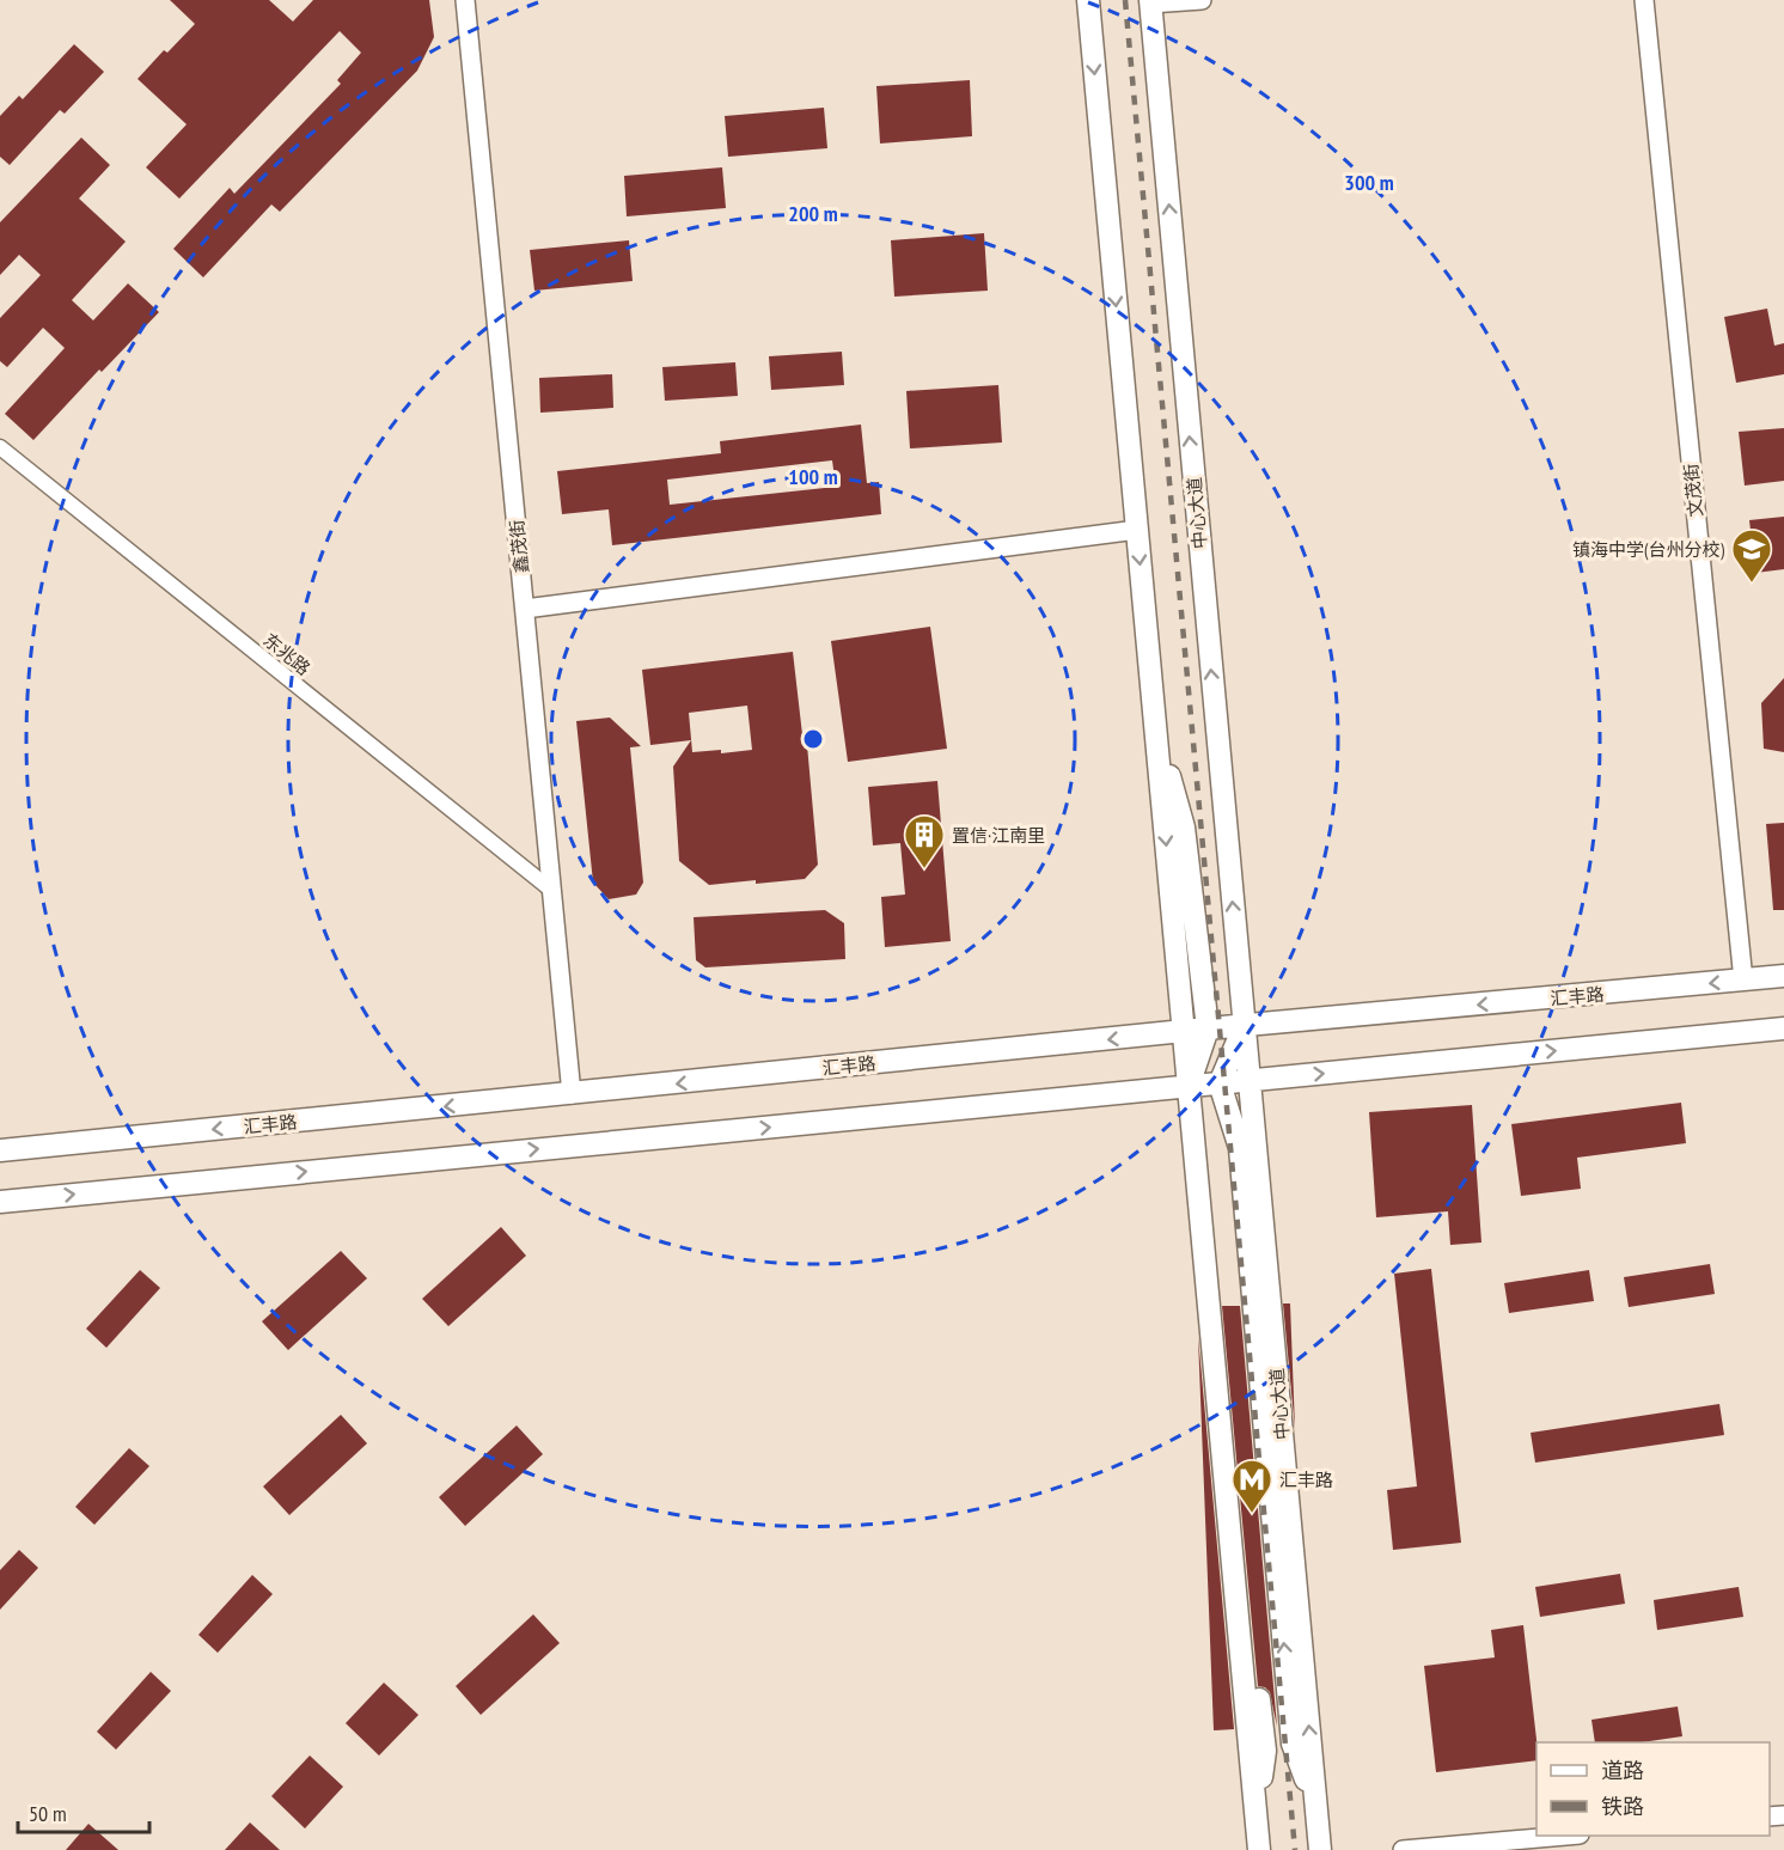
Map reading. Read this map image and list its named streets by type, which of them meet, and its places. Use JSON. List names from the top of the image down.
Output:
{
  "streets": {
    "main road": ["中心大道", "汇丰路"],
    "street": ["文茂街", "鑫茂街", "东兆路"]
  },
  "crossings": [
    ["文茂街", "汇丰路"],
    ["中心大道", "汇丰路"],
    ["鑫茂街", "东兆路"],
    ["鑫茂街", "汇丰路"]
  ],
  "places": {
    "school or university": ["镇海中学(台州分校)"],
    "building": ["置信·江南里"],
    "metro station": ["汇丰路"]
  },
  "legend": ["道路", "铁路"],
  "scale_bar": "50 m",
  "rings": ["300 m", "200 m", "100 m"]
}
